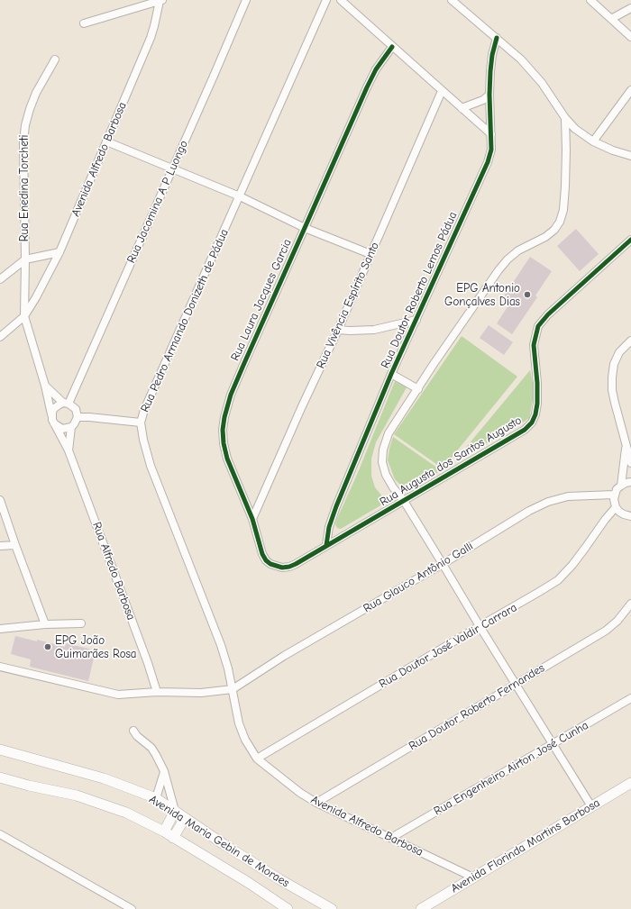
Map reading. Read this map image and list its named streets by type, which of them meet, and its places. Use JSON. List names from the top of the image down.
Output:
{
  "streets": {
    "main road": ["Avenida Maria Gebin de Moraes", "Avenida Florinda Martins Barbosa"],
    "street": [
      "Avenida Alfredo Barbosa",
      "Rua Enedina Torcheti",
      "Rua Jacomina A P Luongo",
      "Rua Doutor Roberto Lemos Pádua",
      "Rua Laura Jacques Garcia",
      "Rua Vivência Espírito Santo",
      "Rua Pedro Armando Donizeth de Pádua",
      "Rua Augusta dos Santos Augusto",
      "Rua Alfredo Barbosa",
      "Rua Glauco Antônio Galli",
      "Rua Doutor José Valdir Carrara",
      "Rua Doutor Roberto Fernandes",
      "Rua Engenheiro Airton José Cunha"
    ]
  },
  "crossings": [
    ["Avenida Alfredo Barbosa", "Rua Enedina Torcheti"],
    ["Avenida Alfredo Barbosa", "Rua Pedro Armando Donizeth de Pádua"],
    ["Avenida Alfredo Barbosa", "Rua Glauco Antônio Galli"],
    ["Avenida Alfredo Barbosa", "Rua Doutor José Valdir Carrara"],
    ["Avenida Alfredo Barbosa", "Rua Doutor Roberto Fernandes"],
    ["Avenida Alfredo Barbosa", "Rua Engenheiro Airton José Cunha"],
    ["Avenida Alfredo Barbosa", "Avenida Florinda Martins Barbosa"],
    ["Rua Jacomina A P Luongo", "Rua Alfredo Barbosa"],
    ["Rua Doutor Roberto Lemos Pádua", "Rua Augusta dos Santos Augusto"],
    ["Rua Laura Jacques Garcia", "Rua Vivência Espírito Santo"],
    ["Rua Laura Jacques Garcia", "Rua Augusta dos Santos Augusto"],
    ["Rua Pedro Armando Donizeth de Pádua", "Rua Glauco Antônio Galli"]
  ],
  "places": ["EPG Antonio Gonçalves Dias", "EPG João Guimarães Rosa"]
}
